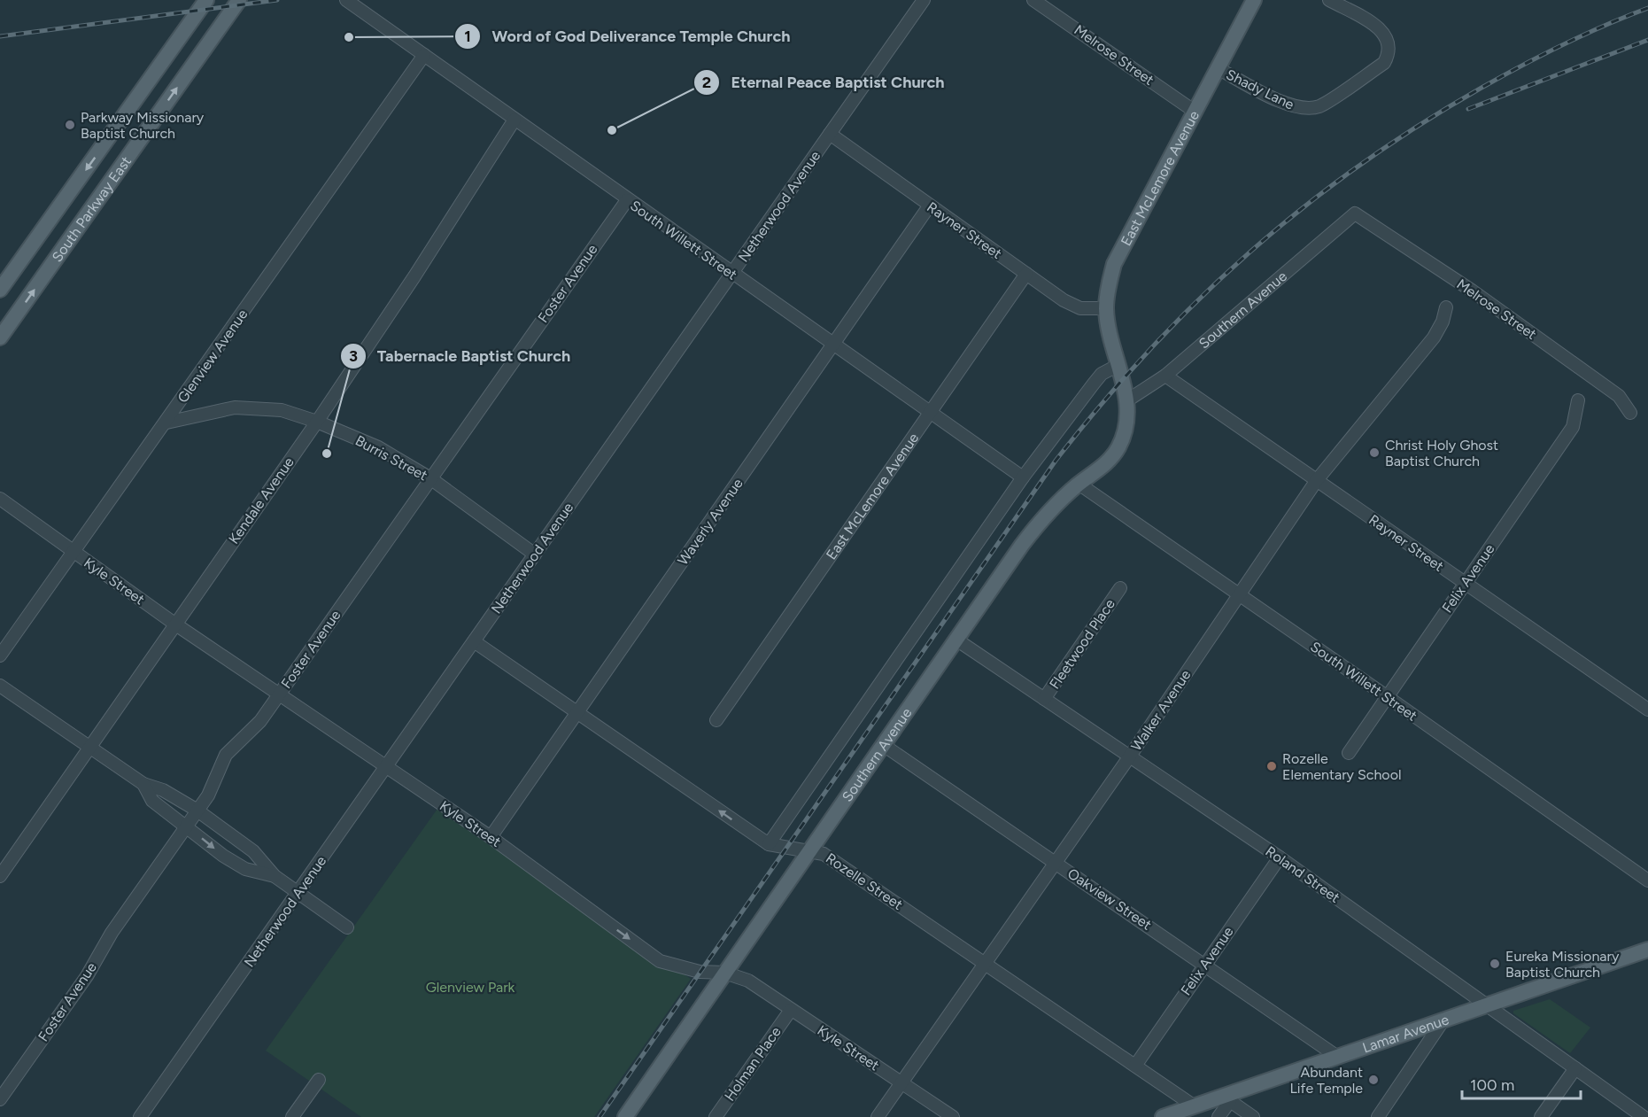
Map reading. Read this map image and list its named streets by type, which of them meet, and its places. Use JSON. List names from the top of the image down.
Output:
{
  "streets": {
    "main road": [
      "East McLemore Avenue",
      "South Parkway East",
      "Southern Avenue",
      "Lamar Avenue"
    ],
    "street": [
      "Melrose Street",
      "Shady Lane",
      "Netherwood Avenue",
      "Rayner Street",
      "South Willett Street",
      "Foster Avenue",
      "Glenview Avenue",
      "Burris Street",
      "Kendale Avenue",
      "Waverly Avenue",
      "Felix Avenue",
      "Kyle Street",
      "Fleetwood Place",
      "Walker Avenue",
      "Roland Street",
      "Rozelle Street",
      "Oakview Street",
      "Holman Place"
    ]
  },
  "crossings": [
    ["Melrose Street", "East McLemore Avenue"],
    ["Melrose Street", "Southern Avenue"],
    ["Shady Lane", "East McLemore Avenue"],
    ["East McLemore Avenue", "Rayner Street"],
    ["East McLemore Avenue", "South Willett Street"],
    ["East McLemore Avenue", "Southern Avenue"],
    ["Netherwood Avenue", "Rayner Street"],
    ["Netherwood Avenue", "South Willett Street"],
    ["Netherwood Avenue", "Burris Street"],
    ["Netherwood Avenue", "Kyle Street"],
    ["Netherwood Avenue", "Rozelle Street"],
    ["Rayner Street", "Southern Avenue"],
    ["Rayner Street", "Waverly Avenue"],
    ["Rayner Street", "Felix Avenue"],
    ["Rayner Street", "Walker Avenue"],
    ["South Willett Street", "Foster Avenue"],
    ["South Willett Street", "Southern Avenue"],
    ["South Willett Street", "Glenview Avenue"],
    ["South Willett Street", "Kendale Avenue"],
    ["South Willett Street", "Waverly Avenue"],
    ["South Willett Street", "Felix Avenue"],
    ["South Willett Street", "Walker Avenue"],
    ["Foster Avenue", "Burris Street"],
    ["Foster Avenue", "Kyle Street"],
    ["Southern Avenue", "Kyle Street"],
    ["Southern Avenue", "Roland Street"],
    ["Southern Avenue", "Rozelle Street"],
    ["Southern Avenue", "Oakview Street"],
    ["Glenview Avenue", "Burris Street"],
    ["Glenview Avenue", "Kyle Street"],
    ["Burris Street", "Kendale Avenue"],
    ["Kendale Avenue", "Kyle Street"],
    ["Waverly Avenue", "Kyle Street"],
    ["Waverly Avenue", "Rozelle Street"],
    ["Felix Avenue", "Roland Street"],
    ["Felix Avenue", "Rozelle Street"],
    ["Felix Avenue", "Oakview Street"],
    ["Kyle Street", "Walker Avenue"],
    ["Kyle Street", "Holman Place"],
    ["Fleetwood Place", "Roland Street"],
    ["Walker Avenue", "Roland Street"],
    ["Walker Avenue", "Rozelle Street"],
    ["Walker Avenue", "Oakview Street"],
    ["Roland Street", "Lamar Avenue"],
    ["Rozelle Street", "Lamar Avenue"],
    ["Oakview Street", "Lamar Avenue"]
  ],
  "parks": ["Glenview Park"],
  "places": [
    "Word of God Deliverance Temple Church",
    "Parkway Missionary Baptist Church",
    "Eternal Peace Baptist Church",
    "Christ Holy Ghost Baptist Church",
    "Tabernacle Baptist Church",
    "Rozelle Elementary School",
    "Eureka Missionary Baptist Church",
    "Abundant Life Temple"
  ],
  "scale_bar": "100 m"
}
